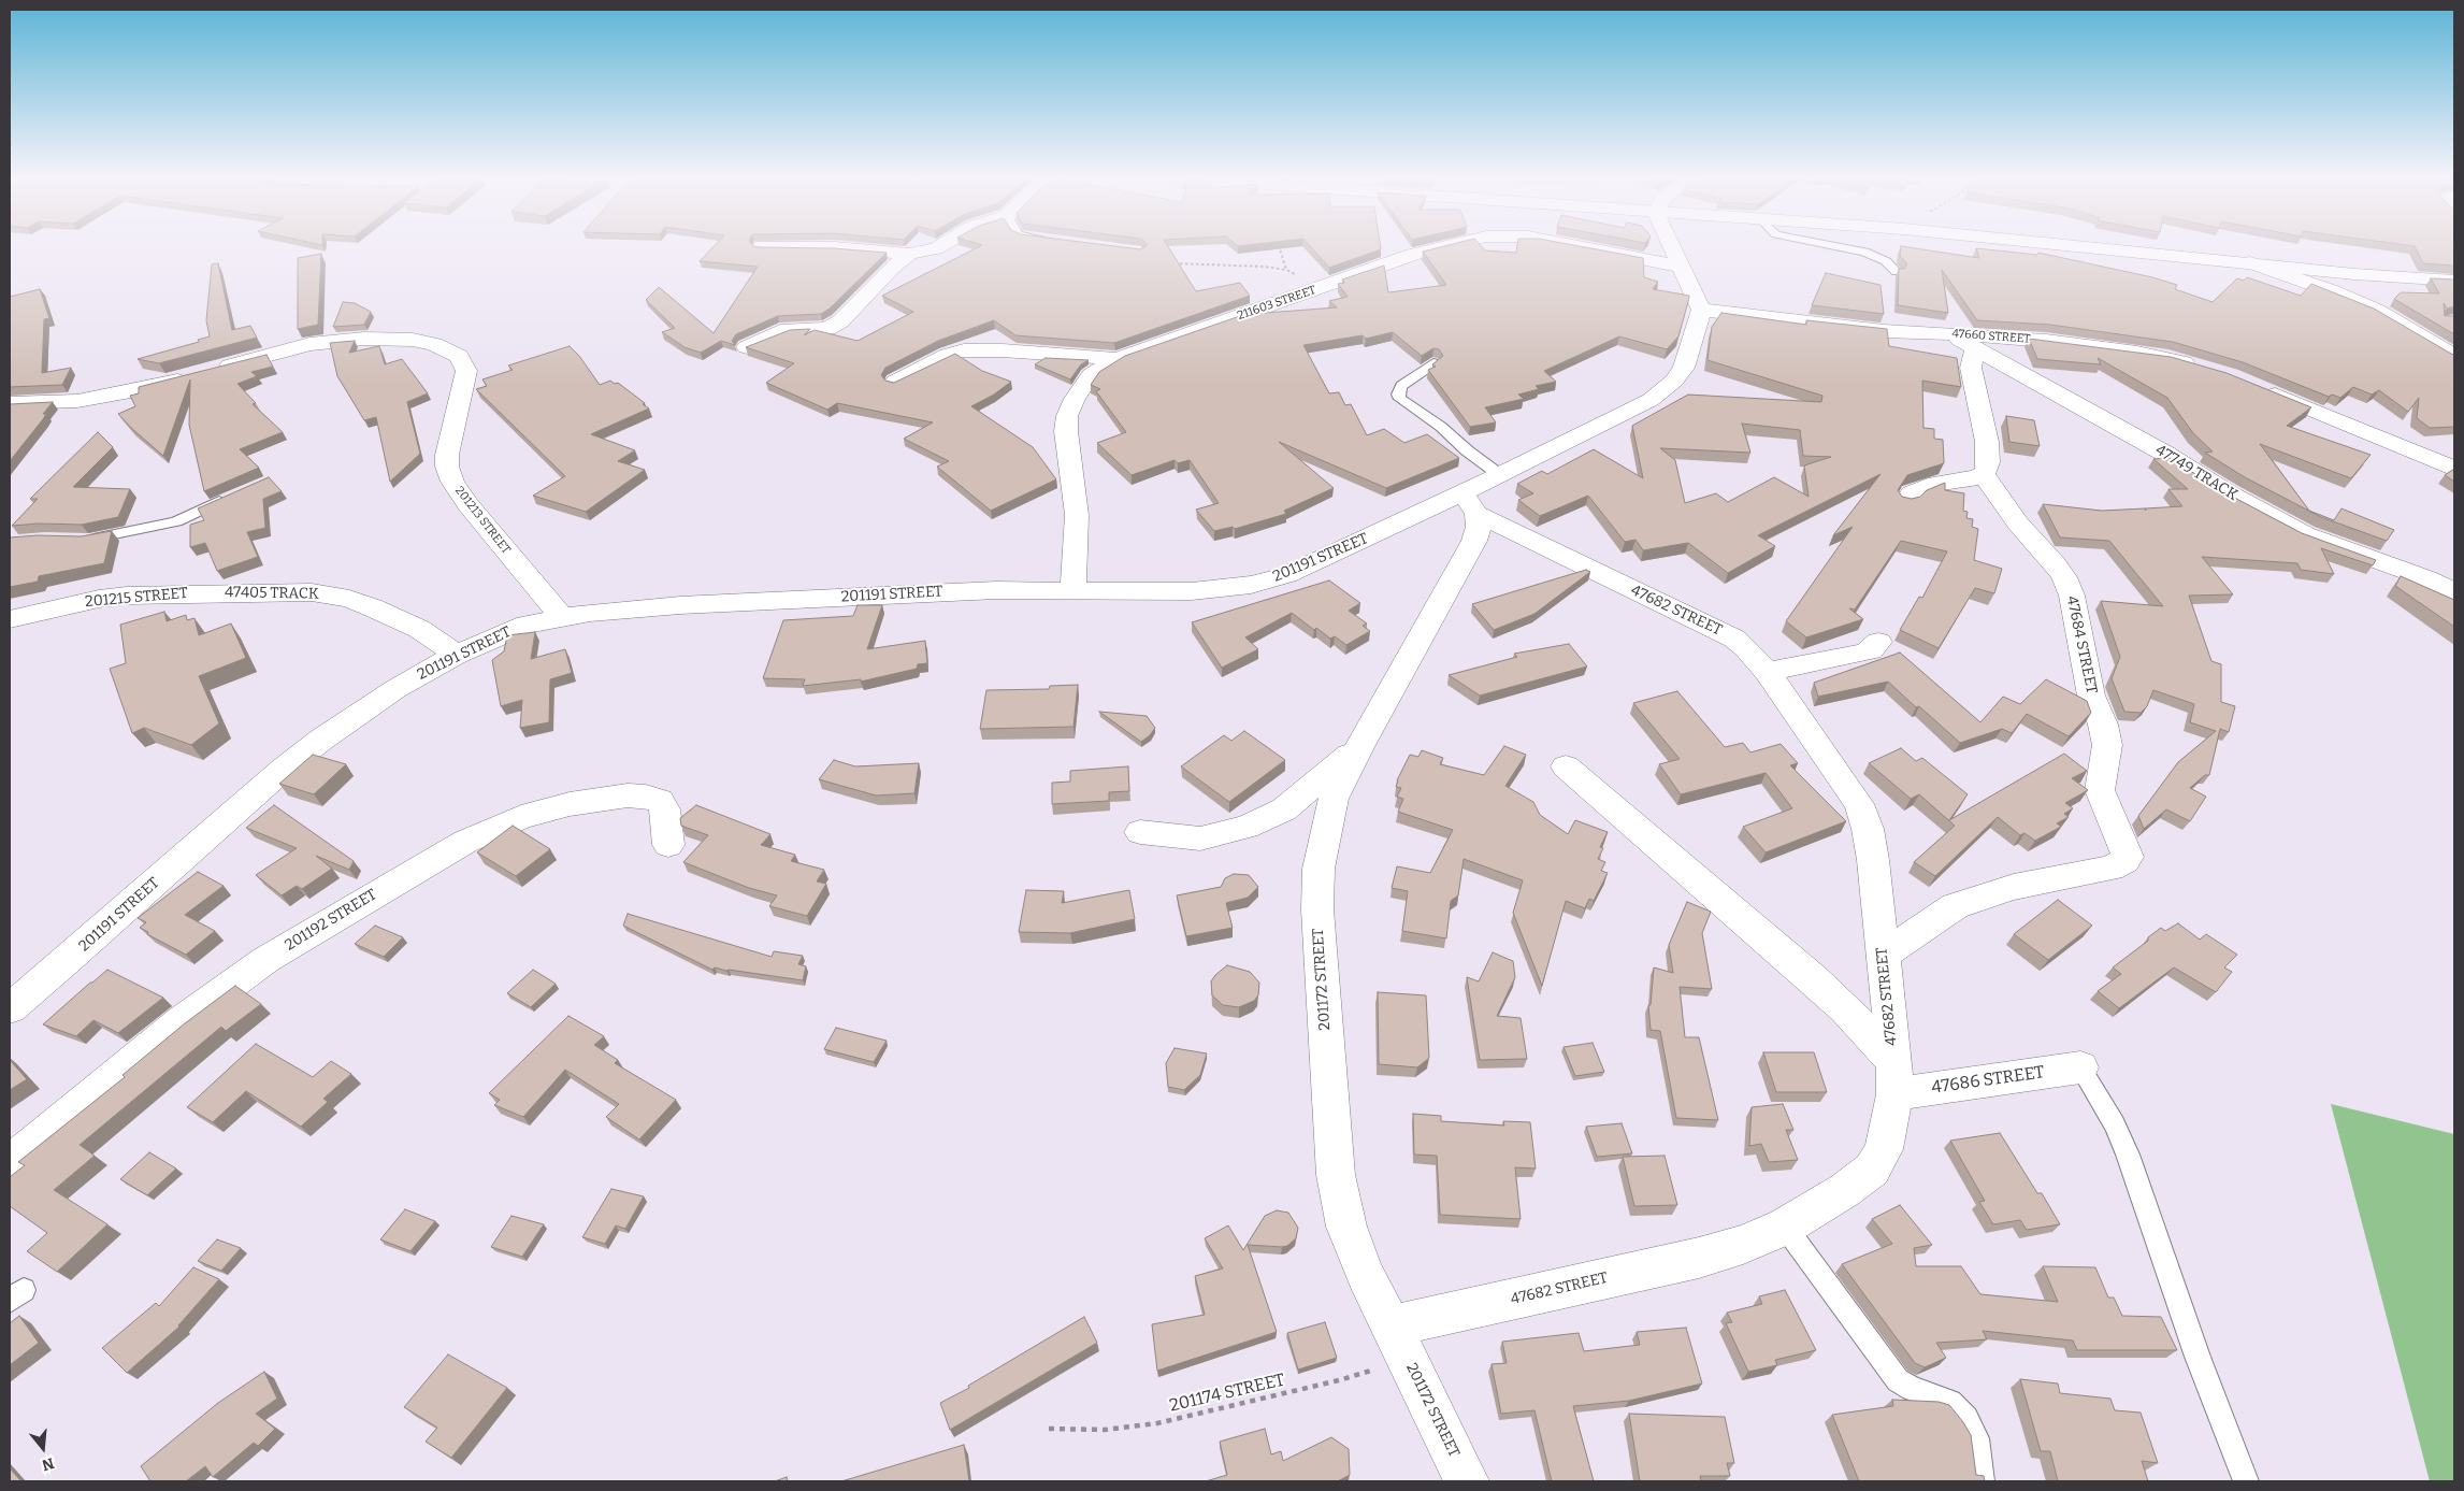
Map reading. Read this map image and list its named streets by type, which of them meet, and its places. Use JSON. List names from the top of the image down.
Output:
{
  "streets": {
    "street": [
      "211603 STREET",
      "47660 STREET",
      "47749 TRACK",
      "201213 STREET",
      "201191 STREET",
      "47405 TRACK",
      "201215 STREET",
      "47682 STREET",
      "47684 STREET",
      "201192 STREET",
      "201172 STREET",
      "47686 STREET"
    ],
    "path": ["201174 STREET"]
  },
  "crossings": [
    ["211603 STREET", "201191 STREET"],
    ["47660 STREET", "47749 TRACK"],
    ["47660 STREET", "201191 STREET"],
    ["201213 STREET", "201191 STREET"],
    ["201191 STREET", "47405 TRACK"],
    ["201191 STREET", "47682 STREET"],
    ["201191 STREET", "201172 STREET"],
    ["47405 TRACK", "201215 STREET"],
    ["47682 STREET", "47684 STREET"],
    ["47682 STREET", "201172 STREET"],
    ["47682 STREET", "47686 STREET"],
    ["201172 STREET", "201174 STREET"]
  ],
  "north": "bottom"
}
